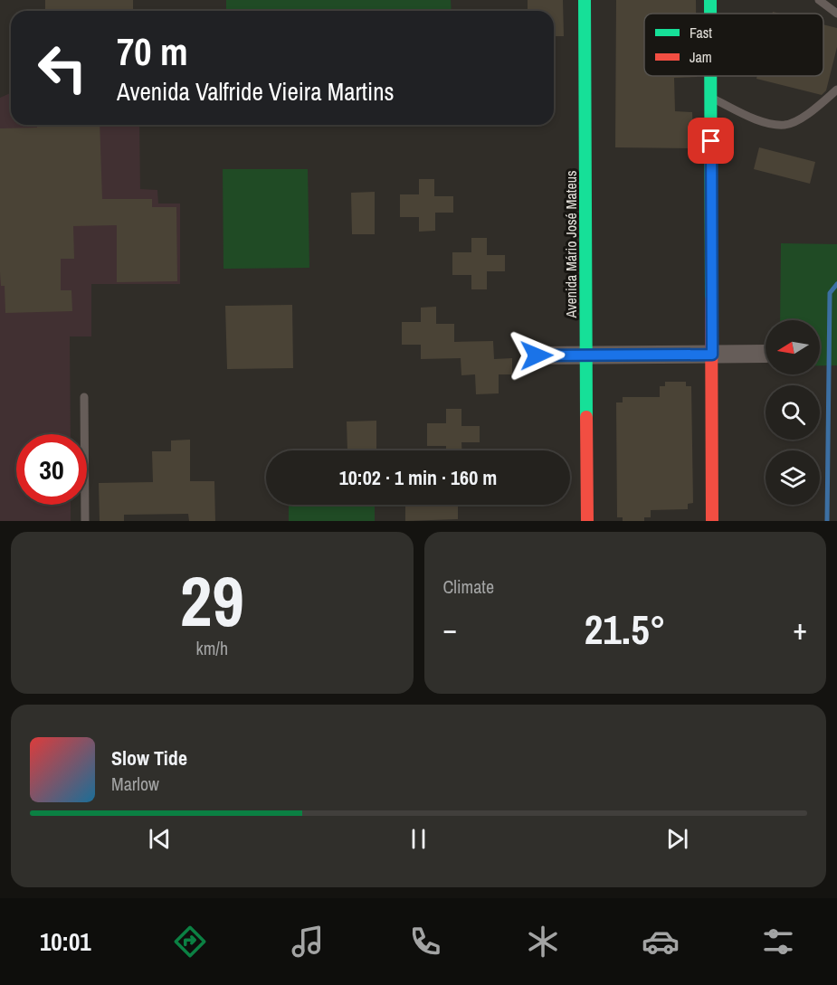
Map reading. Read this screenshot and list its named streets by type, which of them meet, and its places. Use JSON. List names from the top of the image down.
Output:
{
  "streets": {
    "street": ["Avenida Mário José Mateus"]
  },
  "legend": ["Fast", "Jam"],
  "north": "left",
  "page": {
    "turn": ["70 m", "Avenida Valfride Vieira Martins"],
    "limit": "30",
    "trip": "10:02 · 1 min · 160 m",
    "tile": [
      ["29", "km/h"],
      "Climate"
    ],
    "heat": ["−", "21.5°", "+"],
    "song": ["Slow Tide", "Marlow"],
    "tabs": "10:01"
  }
}
